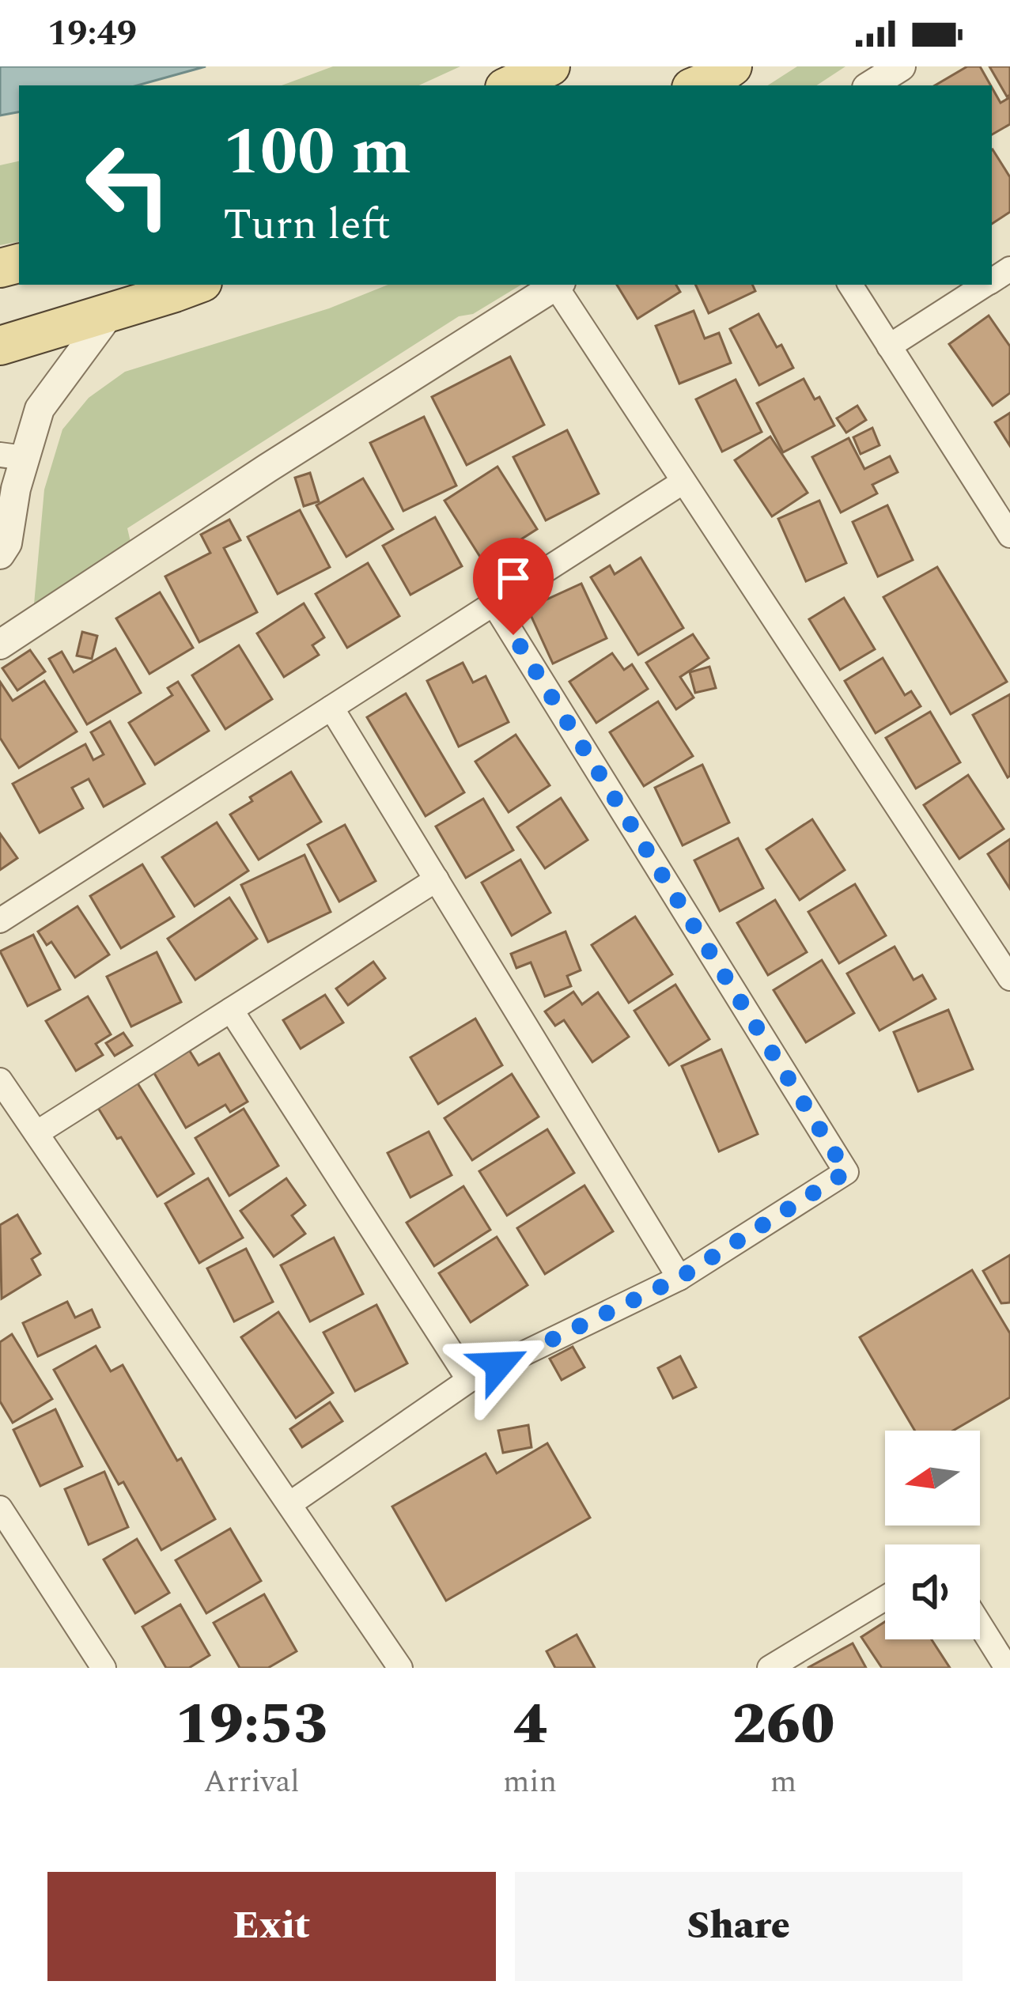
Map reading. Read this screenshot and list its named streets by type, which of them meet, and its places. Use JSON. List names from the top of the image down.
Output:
{
  "north": "left",
  "page": {
    "status": "19:49",
    "turn": ["100 m", "Turn left"],
    "eta": [
      "19:53",
      "Arrival",
      "4",
      "min",
      "260",
      "m"
    ],
    "buttons": ["Exit", "Share"]
  }
}
